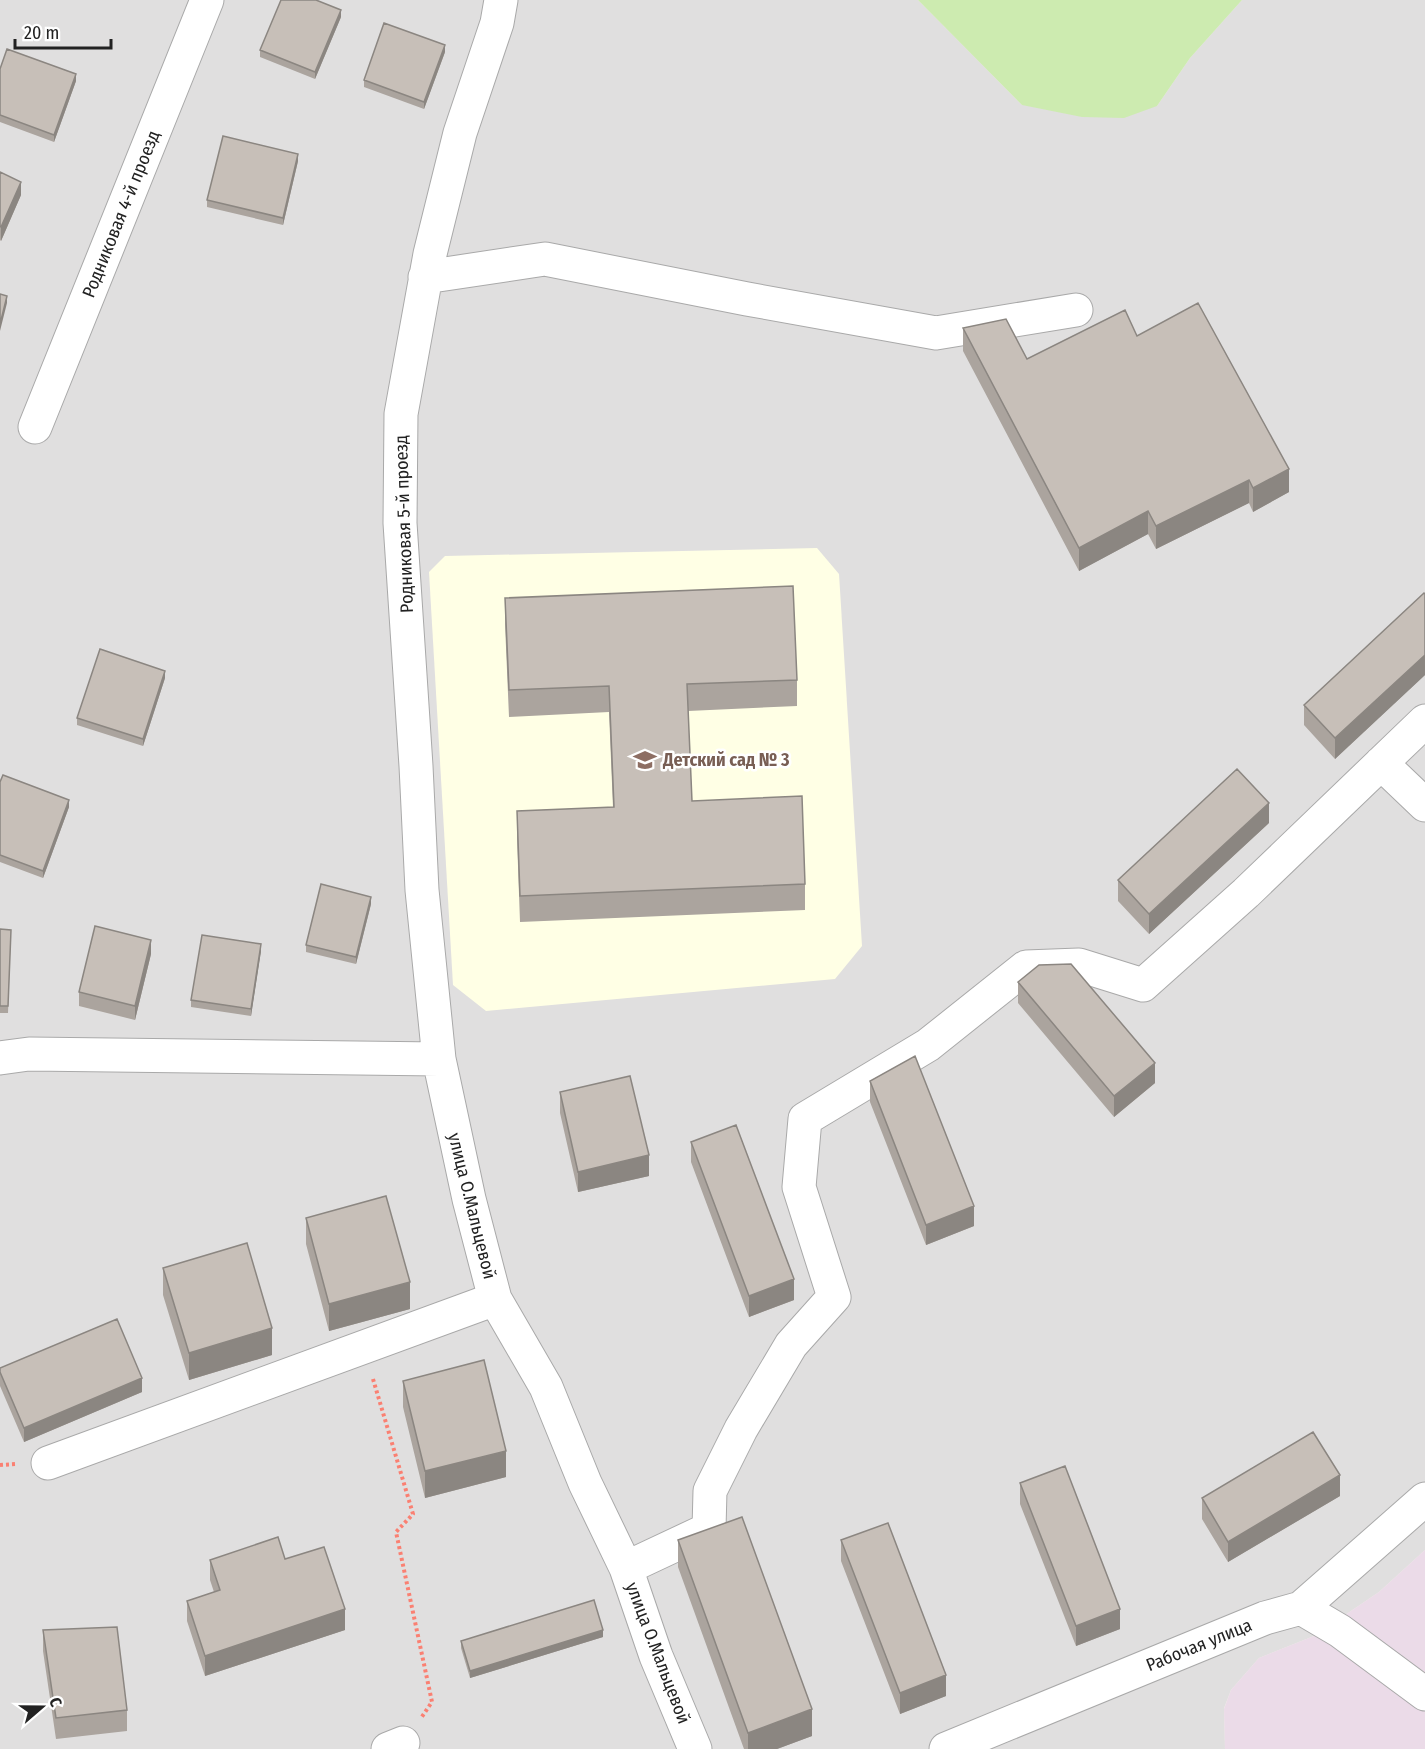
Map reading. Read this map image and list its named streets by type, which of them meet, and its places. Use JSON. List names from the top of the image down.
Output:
{
  "streets": {
    "street": [
      "Родниковая 4-й проезд",
      "Родниковая 5-й проезд",
      "улица О.Мальцевой",
      "Рабочая улица"
    ]
  },
  "crossings": [
    ["Родниковая 5-й проезд", "улица О.Мальцевой"]
  ],
  "places": {
    "school or university": ["Детский сад № 3"]
  },
  "scale_bar": "20 m",
  "north": "right"
}
